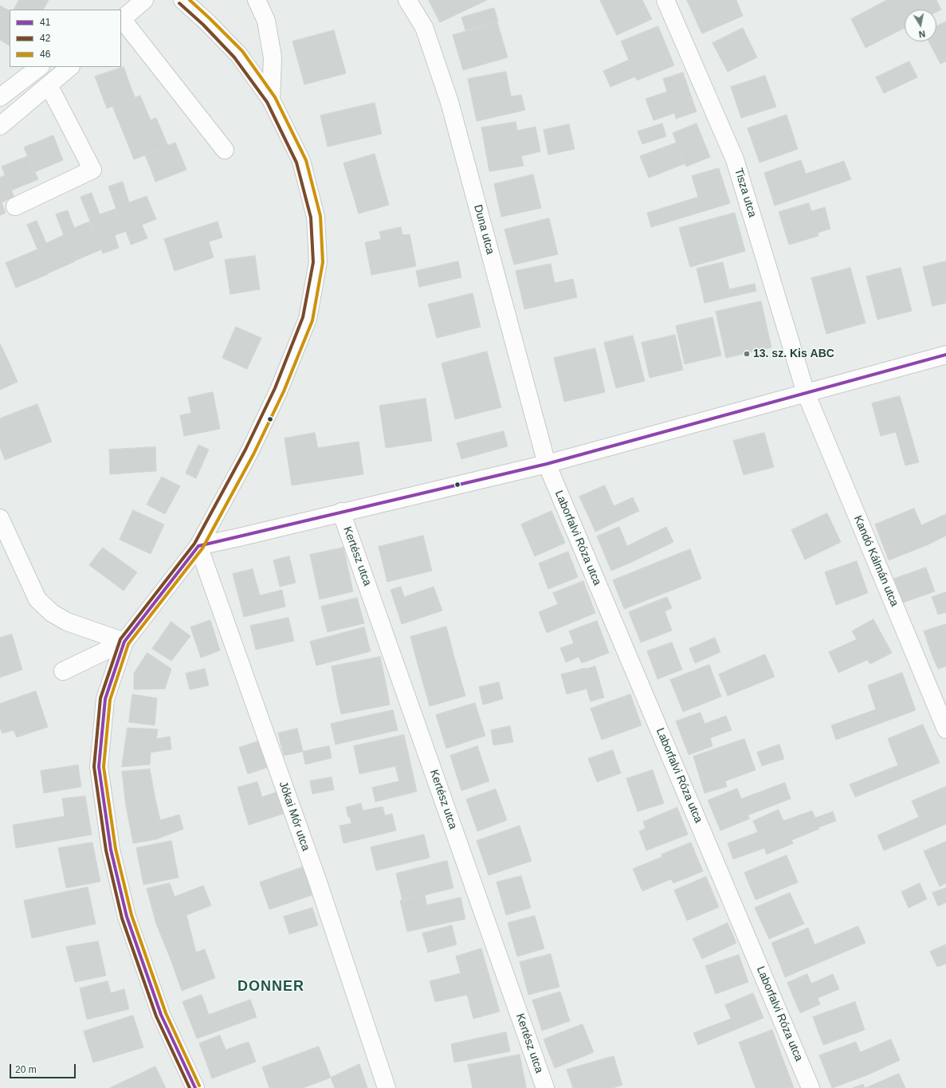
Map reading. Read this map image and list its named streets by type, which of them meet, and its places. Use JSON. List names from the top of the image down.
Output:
{
  "streets": {
    "street": [
      "Tisza utca",
      "Duna utca",
      "Laborfalvi Róza utca",
      "Kertész utca",
      "Kandó Kálmán utca",
      "Jókai Mór utca"
    ]
  },
  "crossings": [
    ["Tisza utca", "Kandó Kálmán utca"],
    ["Duna utca", "Laborfalvi Róza utca"]
  ],
  "districts": ["DONNER"],
  "places": ["13. sz. Kis ABC"],
  "lines": ["transit line 46", "transit line 42", "transit line 41"],
  "legend": ["41", "42", "46"],
  "scale_bar": "20 m",
  "north": "bottom"
}
